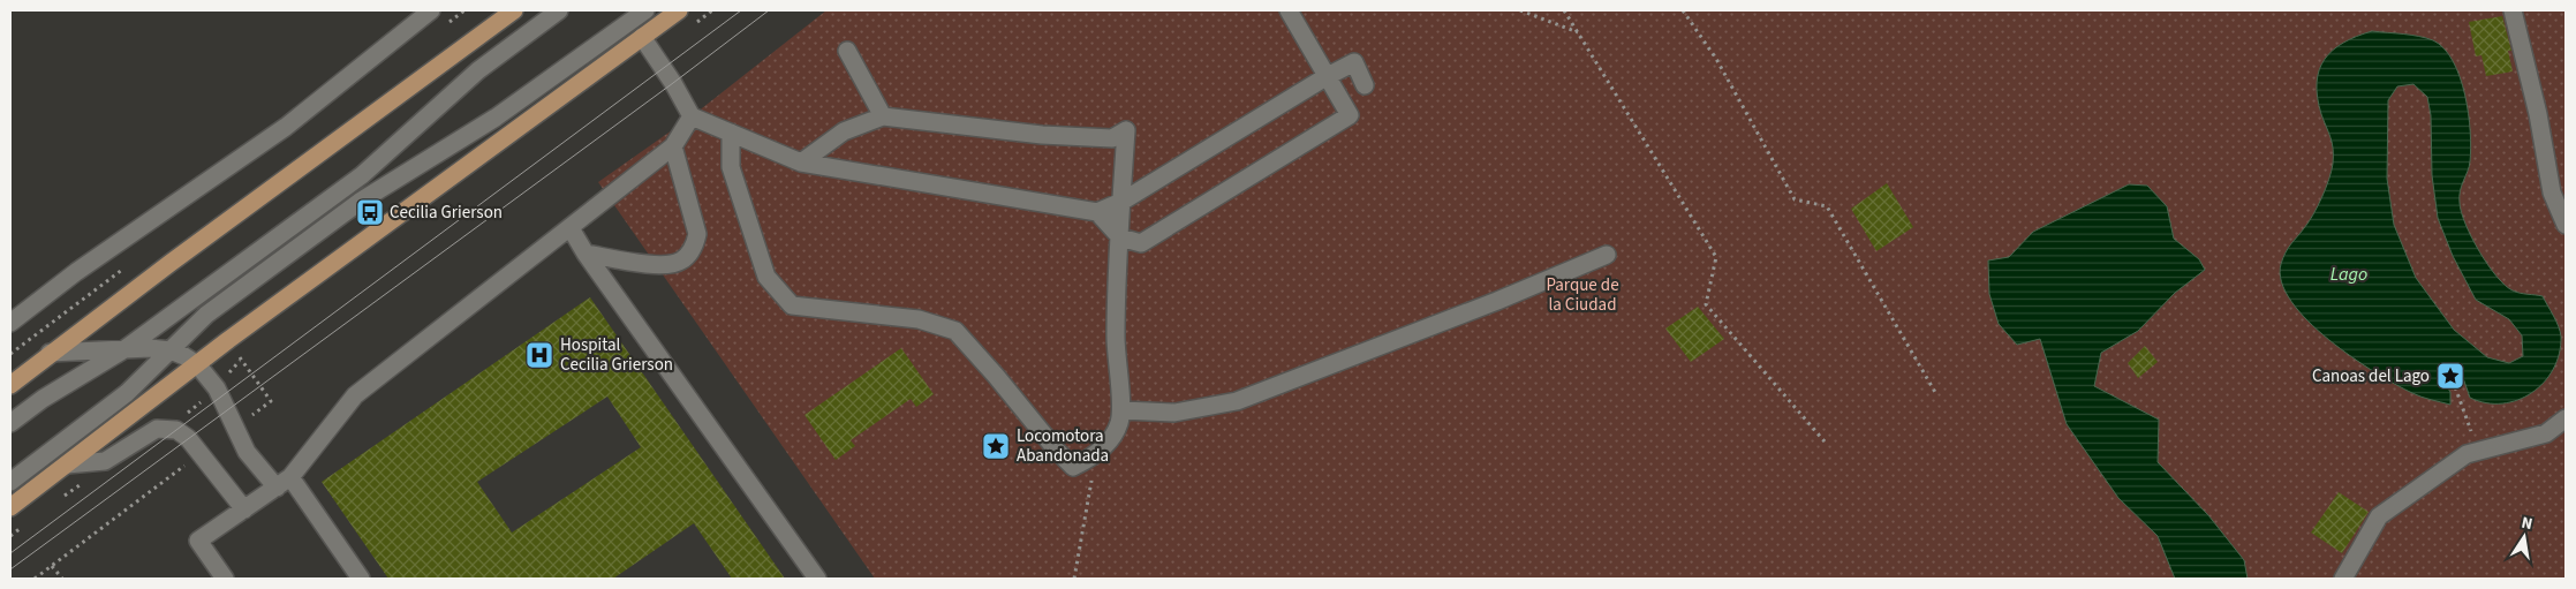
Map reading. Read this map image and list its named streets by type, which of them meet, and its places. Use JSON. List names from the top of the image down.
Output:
{
  "water": ["Lago"],
  "parks": ["Parque de la Ciudad"],
  "places": {
    "bus stop": ["Cecilia Grierson"],
    "hospital": ["Hospital Cecilia Grierson"],
    "place": ["Canoas del Lago", "Locomotora Abandonada"]
  },
  "north": "top"
}
